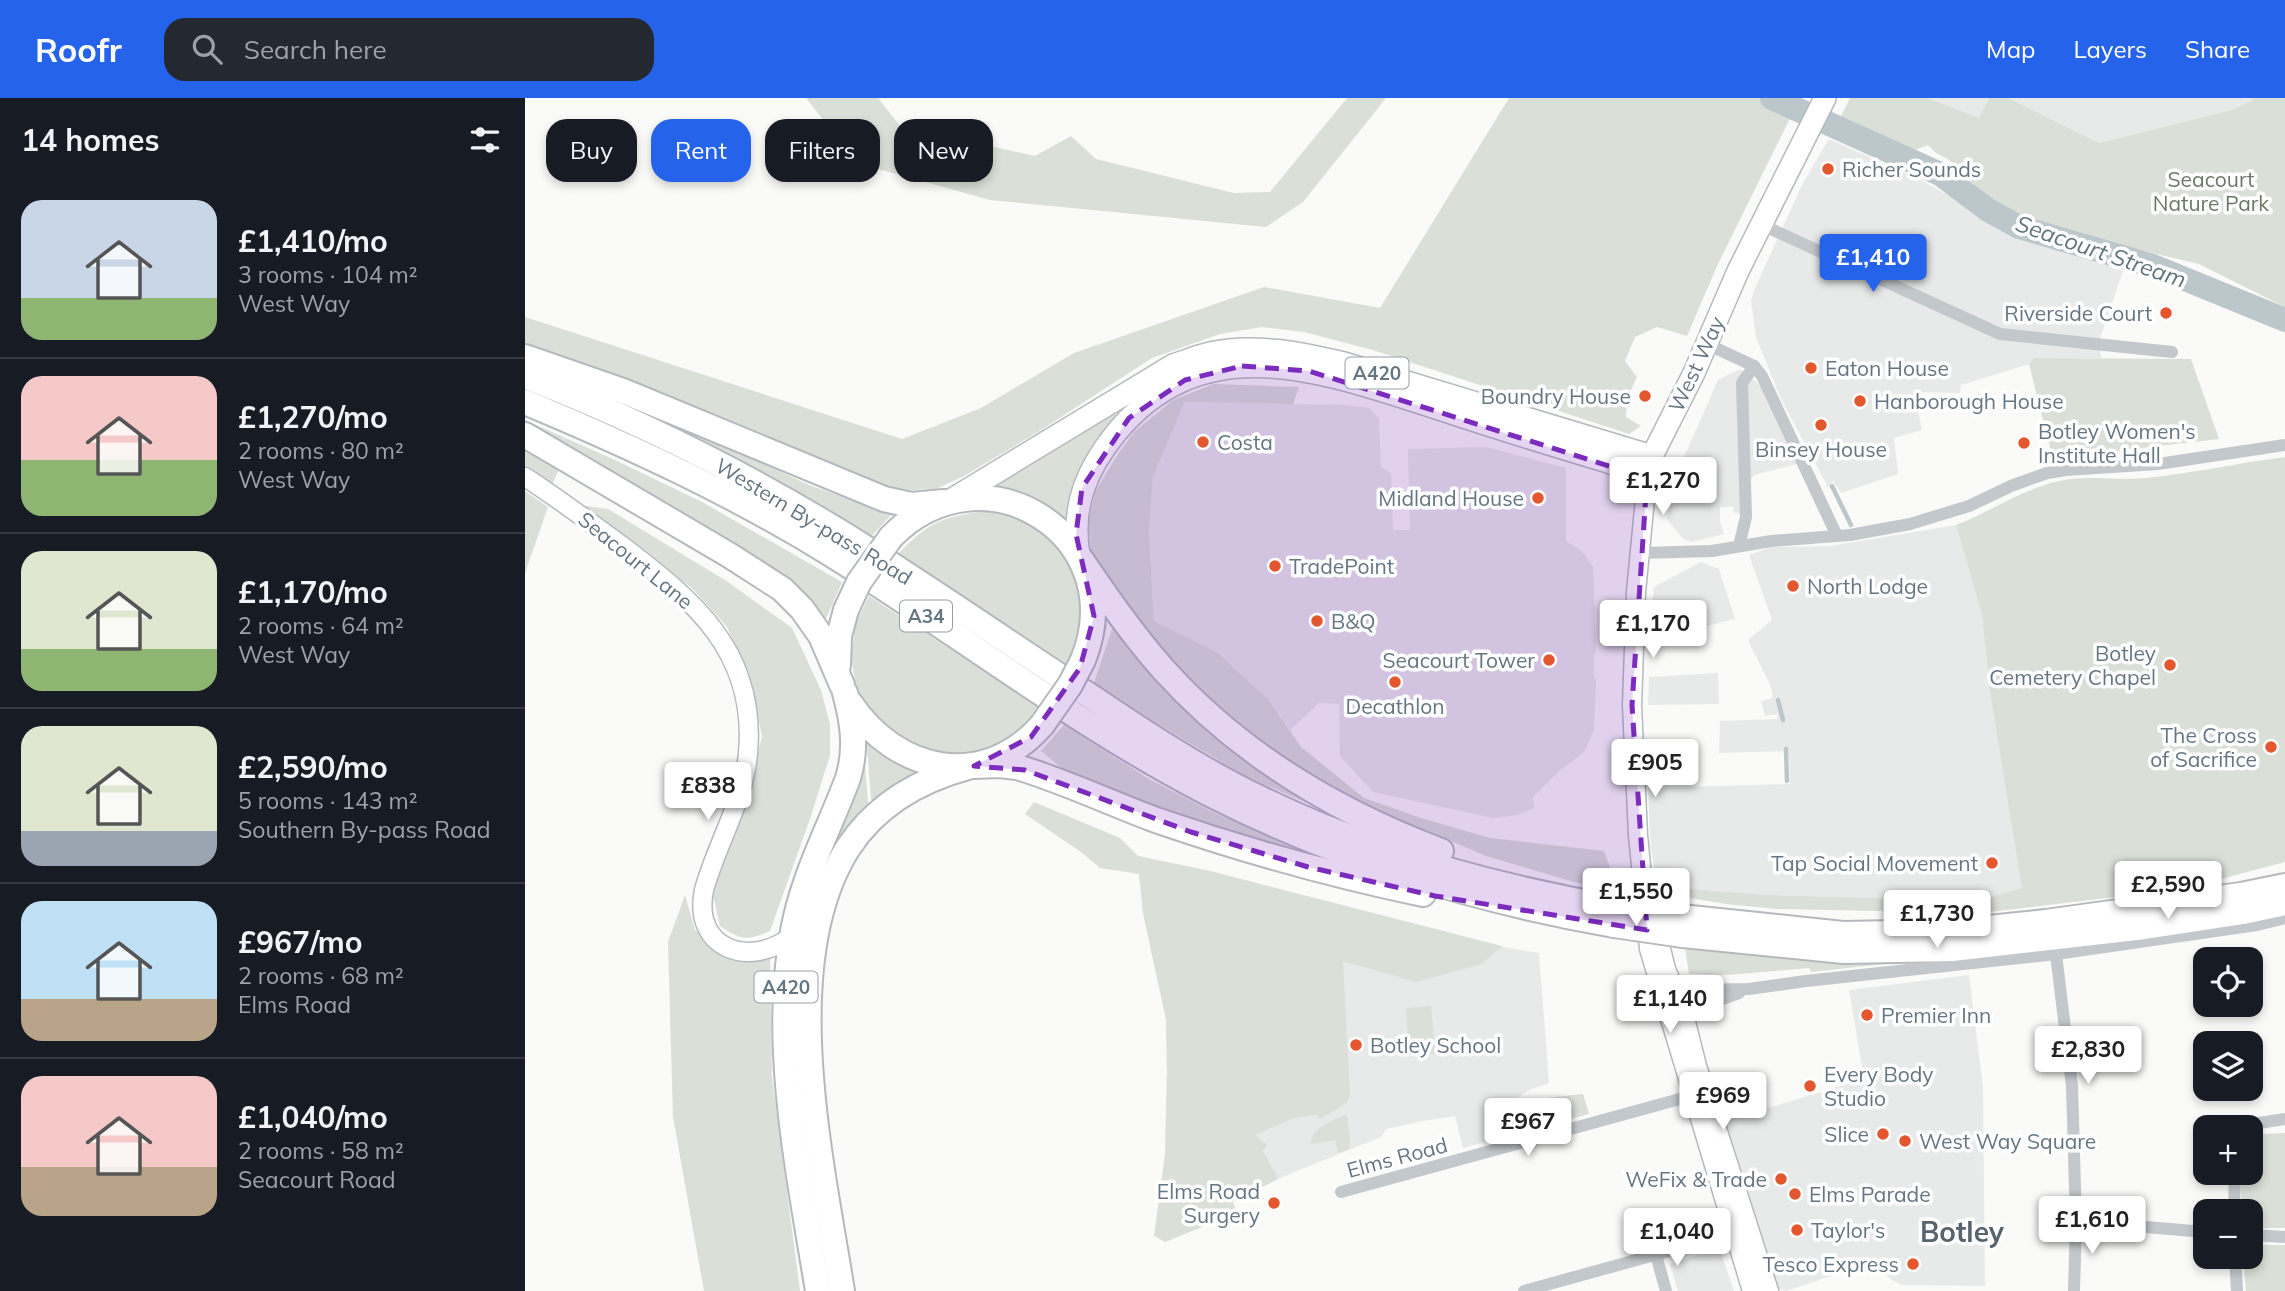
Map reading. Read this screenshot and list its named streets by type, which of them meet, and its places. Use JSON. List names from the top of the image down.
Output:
{
  "streets": {
    "highway": ["A420", "Western By-pass Road", "A34"],
    "main road": ["West Way", "Seacourt Lane"],
    "street": ["Elms Road"]
  },
  "crossings": [
    ["West Way", "A420"],
    ["West Way", "Elms Road"],
    ["A420", "Seacourt Lane"],
    ["Western By-pass Road", "A34"]
  ],
  "districts": ["Botley"],
  "water": ["Seacourt Stream"],
  "parks": ["Seacourt Nature Park"],
  "places": [
    "Richer Sounds",
    "Riverside Court",
    "Eaton House",
    "Boundry House",
    "Hanborough House",
    "Binsey House",
    "Costa",
    "Botley Women's Institute Hall",
    "Midland House",
    "TradePoint",
    "North Lodge",
    "B&Q",
    "Seacourt Tower",
    "Botley Cemetery Chapel",
    "Decathlon",
    "The Cross of Sacrifice",
    "Tap Social Movement",
    "Premier Inn",
    "Botley School",
    "Every Body Studio",
    "Slice",
    "West Way Square",
    "WeFix & Trade",
    "Elms Parade",
    "Elms Road Surgery",
    "Taylor's",
    "Tesco Express"
  ],
  "page": {
    "header": "Roofr",
    "search": "Search here",
    "nav": ["Map", "Layers", "Share"],
    "heading": "14 homes",
    "chip": [
      "Buy",
      "Rent",
      "Filters",
      "New"
    ],
    "list": [
      {
        "name": "£1,410/mo",
        "note": "3 rooms · 104 m² · West Way"
      },
      {
        "name": "£1,270/mo",
        "note": "2 rooms · 80 m² · West Way"
      },
      {
        "name": "£1,170/mo",
        "note": "2 rooms · 64 m² · West Way"
      },
      {
        "name": "£2,590/mo",
        "note": "5 rooms · 143 m² · Southern By-pass Road"
      },
      {
        "name": "£967/mo",
        "note": "2 rooms · 68 m² · Elms Road"
      },
      {
        "name": "£1,040/mo",
        "note": "2 rooms · 58 m² · Seacourt Road"
      }
    ],
    "price": [
      "£1,410",
      "£1,270",
      "£1,170",
      "£905",
      "£838",
      "£2,590",
      "£1,550",
      "£1,730",
      "£1,140",
      "£2,830",
      "£969",
      "£967",
      "£1,610",
      "£1,040"
    ],
    "map_buttons": ["+", "−"]
  }
}
